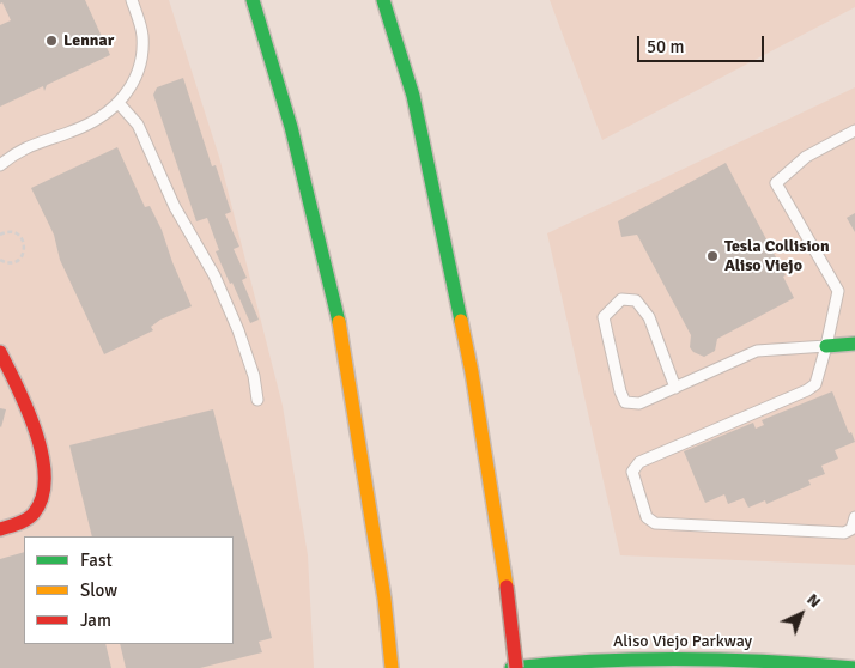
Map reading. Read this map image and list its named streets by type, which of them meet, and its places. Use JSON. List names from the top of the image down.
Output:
{
  "streets": {
    "main road": ["Aliso Viejo Parkway"]
  },
  "places": ["Lennar", "Tesla Collision Aliso Viejo"],
  "legend": ["Fast", "Slow", "Jam"],
  "scale_bar": "50 m",
  "north": "top right"
}
